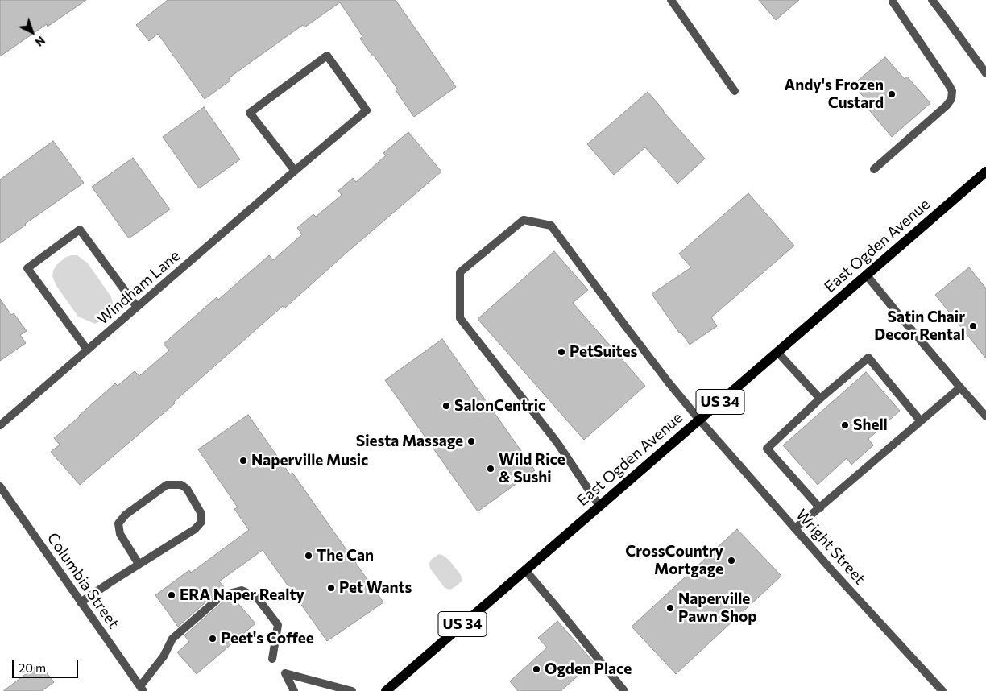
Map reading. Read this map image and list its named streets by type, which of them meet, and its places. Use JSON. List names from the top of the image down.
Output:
{
  "streets": {
    "main road": ["East Ogden Avenue", "US 34"],
    "street": ["Windham Lane", "Wright Street", "Columbia Street"]
  },
  "crossings": [
    ["East Ogden Avenue", "Wright Street"]
  ],
  "places": [
    "Andy's Frozen Custard",
    "Satin Chair Decor Rental",
    "PetSuites",
    "SalonCentric",
    "Shell",
    "Siesta Massage",
    "Naperville Music",
    "Wild Rice & Sushi",
    "The Can",
    "CrossCountry Mortgage",
    "Pet Wants",
    "ERA Naper Realty",
    "Naperville Pawn Shop",
    "Peet's Coffee",
    "Ogden Place"
  ],
  "scale_bar": "20 m",
  "north": "bottom right"
}
